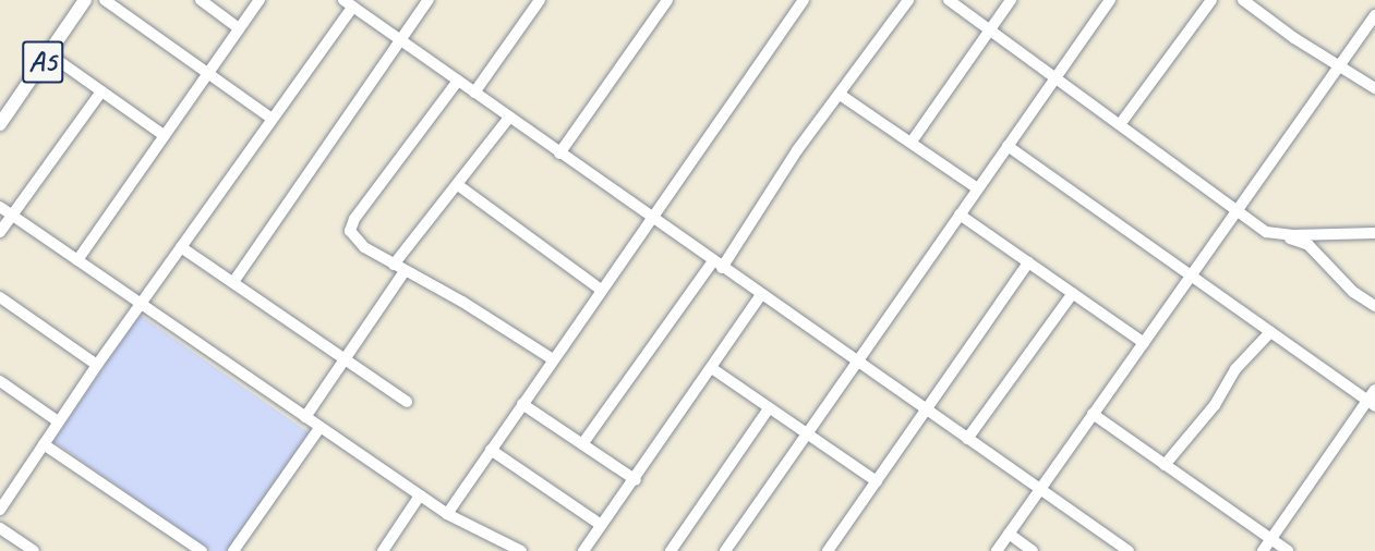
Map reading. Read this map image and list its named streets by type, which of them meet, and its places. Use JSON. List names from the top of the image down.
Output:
{
  "streets": {
    "main road": ["A5"]
  }
}
